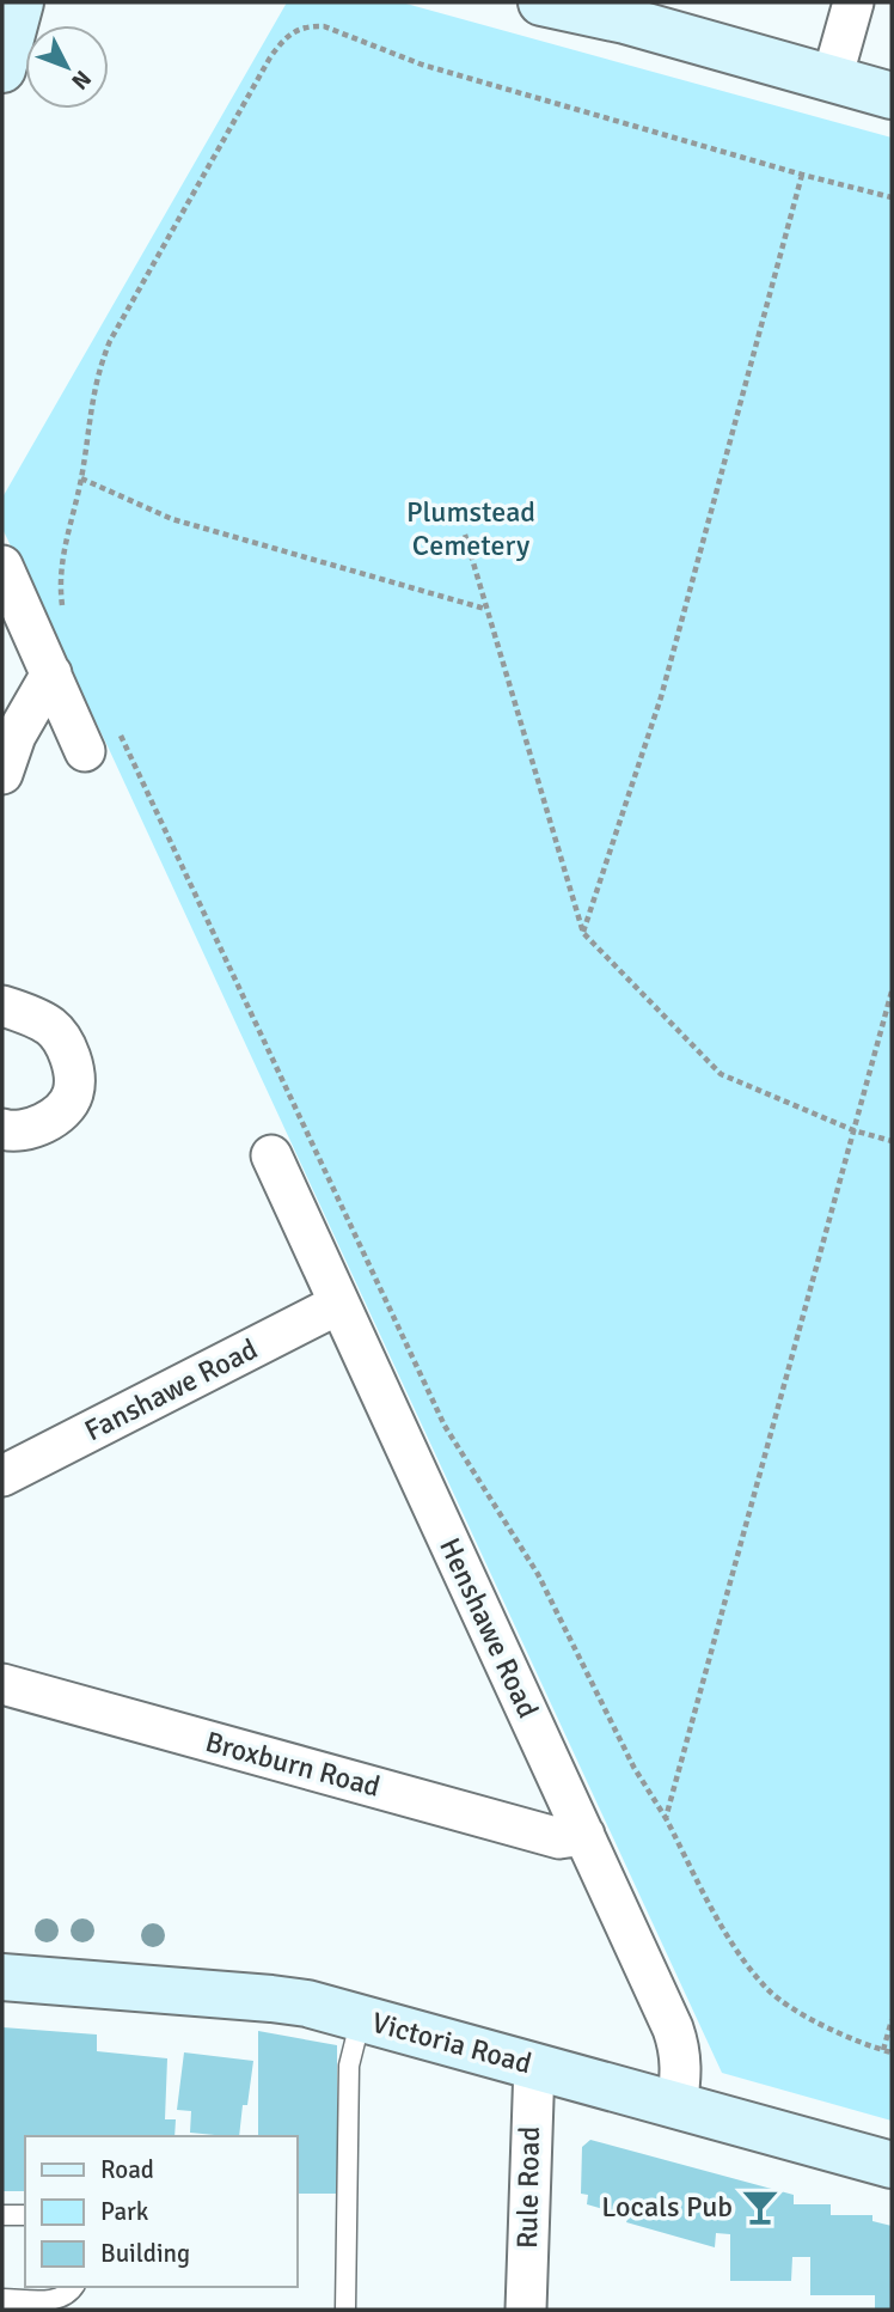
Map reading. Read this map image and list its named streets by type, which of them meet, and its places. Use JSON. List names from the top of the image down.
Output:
{
  "streets": {
    "street": [
      "Fanshawe Road",
      "Henshawe Road",
      "Broxburn Road",
      "Victoria Road",
      "Rule Road"
    ]
  },
  "crossings": [
    ["Fanshawe Road", "Henshawe Road"],
    ["Henshawe Road", "Broxburn Road"],
    ["Henshawe Road", "Victoria Road"],
    ["Victoria Road", "Rule Road"]
  ],
  "parks": ["Plumstead Cemetery"],
  "places": {
    "bar": ["Locals Pub"]
  },
  "legend": ["Road", "Park", "Building"],
  "north": "bottom right"
}
